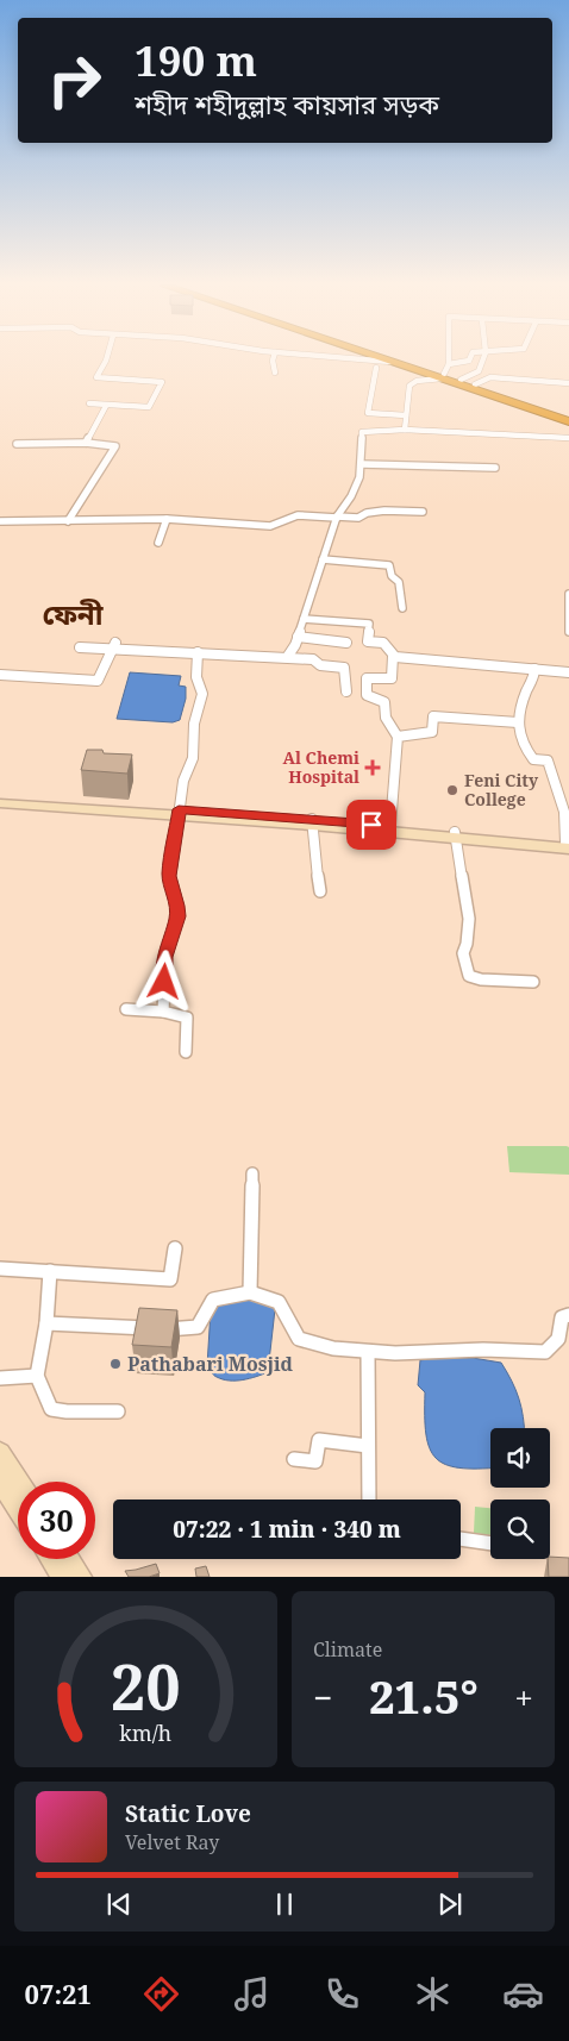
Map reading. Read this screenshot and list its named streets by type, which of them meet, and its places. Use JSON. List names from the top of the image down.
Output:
{
  "districts": ["ফেনী"],
  "places": {
    "health": ["Al Chemi Hospital"],
    "other": ["Feni City College", "Pathabari Mosjid"]
  },
  "page": {
    "turn": ["190 m", "শহীদ শহীদুল্লাহ কায়সার সড়ক"],
    "limit": "30",
    "trip": "07:22 · 1 min · 340 m",
    "tile": "Climate",
    "heat": ["−", "21.5°", "+"],
    "song": ["Static Love", "Velvet Ray"],
    "tabs": "07:21",
    "gauge": ["20", "km/h"]
  }
}
